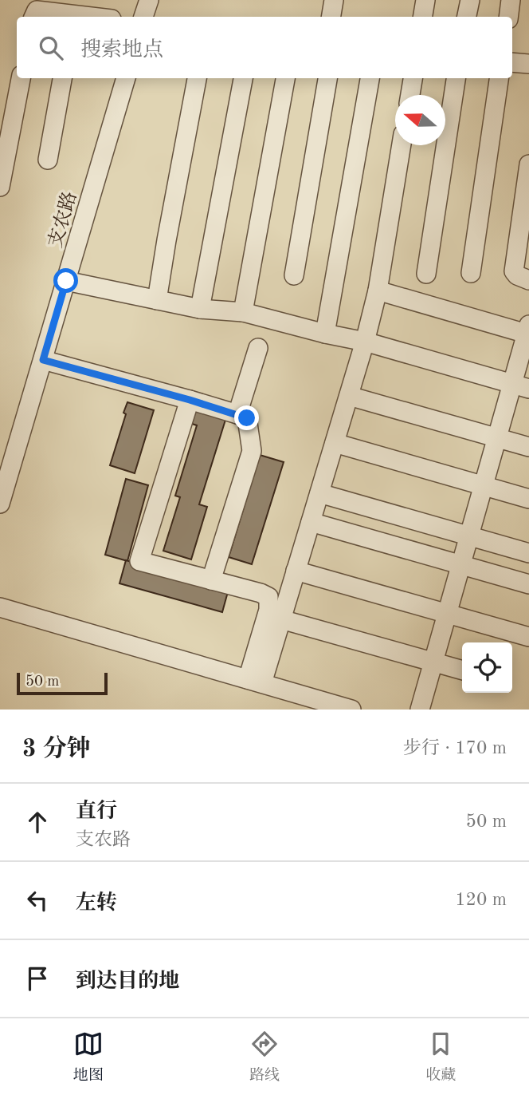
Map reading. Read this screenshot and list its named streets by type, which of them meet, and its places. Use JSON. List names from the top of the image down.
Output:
{
  "streets": {
    "street": ["支农路"]
  },
  "scale_bar": "50 m",
  "north": "left",
  "page": {
    "search": "搜索地点",
    "scale": "50 m",
    "heading": ["3 分钟", "步行 · 170 m"],
    "list": [
      ["直行", "支农路", "50 m"],
      ["左转", "120 m"],
      "到达目的地"
    ],
    "nav": ["地图", "路线", "收藏"]
  }
}
